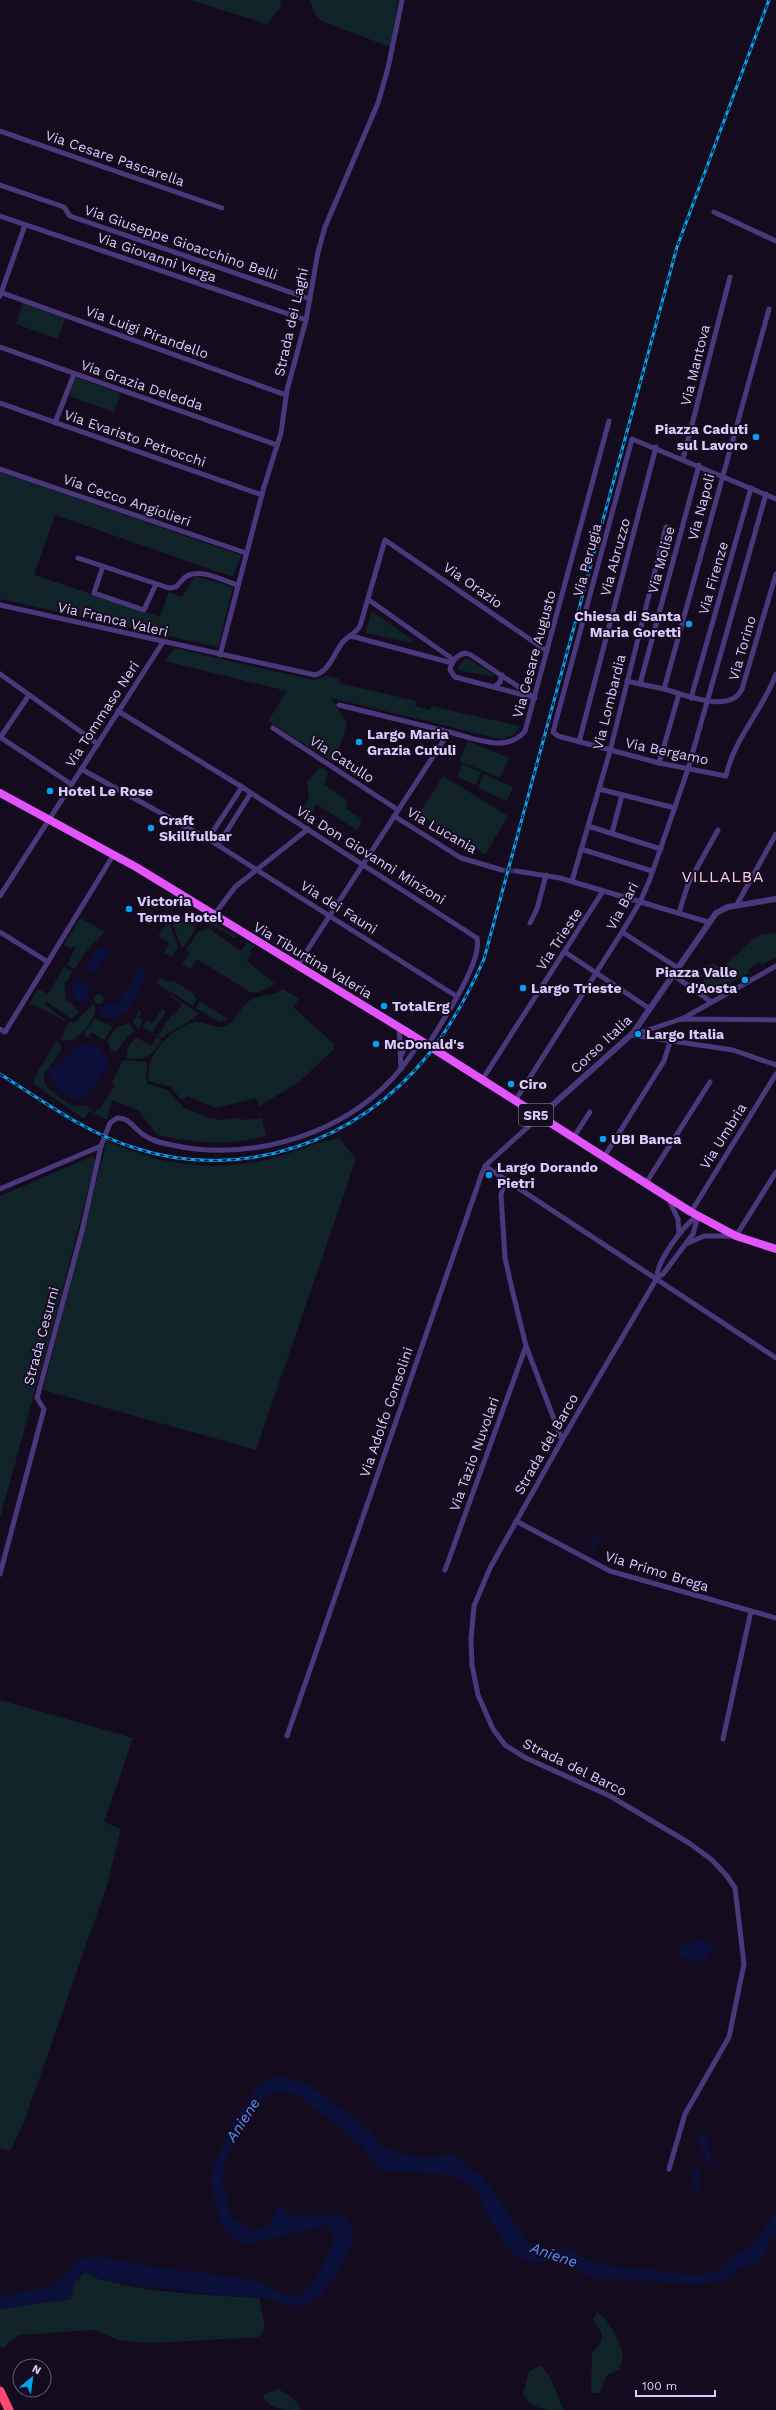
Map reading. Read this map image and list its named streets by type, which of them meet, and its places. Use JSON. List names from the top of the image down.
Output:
{
  "streets": {
    "main road": ["Via Tiburtina Valeria", "SR5"],
    "street": [
      "Via Cesare Pascarella",
      "Via Giuseppe Gioacchino Belli",
      "Via Giovanni Verga",
      "Strada dei Laghi",
      "Via Luigi Pirandello",
      "Via Mantova",
      "Via Grazia Deledda",
      "Via Evaristo Petrocchi",
      "Via Cecco Angiolieri",
      "Via Napoli",
      "Via Abruzzo",
      "Via Perugia",
      "Via Molise",
      "Via Firenze",
      "Via Orazio",
      "Via Franca Valeri",
      "Via Torino",
      "Via Cesare Augusto",
      "Via Lombardia",
      "Via Tommaso Neri",
      "Via Bergamo",
      "Via Catullo",
      "Via Lucania",
      "Via Don Giovanni Minzoni",
      "Via Bari",
      "Via dei Fauni",
      "Via Trieste",
      "Corso Italia",
      "Via Umbria",
      "Strada Cesurni",
      "Via Adolfo Consolini",
      "Strada del Barco",
      "Via Tazio Nuvolari",
      "Via Primo Brega"
    ]
  },
  "crossings": [
    ["Via Giuseppe Gioacchino Belli", "Strada dei Laghi"],
    ["Via Giovanni Verga", "Strada dei Laghi"],
    ["Strada dei Laghi", "Via Luigi Pirandello"],
    ["Strada dei Laghi", "Via Grazia Deledda"],
    ["Strada dei Laghi", "Via Evaristo Petrocchi"],
    ["Strada dei Laghi", "Via Cecco Angiolieri"],
    ["Strada dei Laghi", "Via Franca Valeri"],
    ["Via Napoli", "Via Torino"],
    ["Via Abruzzo", "Via Perugia"],
    ["Via Abruzzo", "Via Bergamo"],
    ["Via Perugia", "Via Bergamo"],
    ["Via Molise", "Via Torino"],
    ["Via Firenze", "Via Torino"],
    ["Via Orazio", "Via Franca Valeri"],
    ["Via Orazio", "Via Cesare Augusto"],
    ["Via Franca Valeri", "Via Tommaso Neri"],
    ["Via Torino", "Via Lombardia"],
    ["Via Torino", "Via Bari"],
    ["Via Lombardia", "Via Bergamo"],
    ["Via Tommaso Neri", "Via Don Giovanni Minzoni"],
    ["Via Tommaso Neri", "Via dei Fauni"],
    ["Via Tommaso Neri", "Via Tiburtina Valeria"],
    ["Via Bergamo", "Via Bari"],
    ["Via Don Giovanni Minzoni", "Via dei Fauni"],
    ["Via Bari", "Via Tiburtina Valeria"],
    ["Via Trieste", "Via Tiburtina Valeria"],
    ["Via Tiburtina Valeria", "Corso Italia"],
    ["Via Tiburtina Valeria", "Via Umbria"],
    ["Via Tiburtina Valeria", "Via Adolfo Consolini"],
    ["Via Tiburtina Valeria", "Strada del Barco"],
    ["Corso Italia", "Via Adolfo Consolini"],
    ["Via Umbria", "Strada del Barco"],
    ["Strada del Barco", "Via Primo Brega"]
  ],
  "districts": ["VILLALBA"],
  "water": ["Aniene"],
  "places": [
    "Piazza Caduti sul Lavoro",
    "Chiesa di Santa Maria Goretti",
    "Largo Maria Grazia Cutuli",
    "Hotel Le Rose",
    "Craft Skillfulbar",
    "Victoria Terme Hotel",
    "Piazza Valle d'Aosta",
    "Largo Trieste",
    "TotalErg",
    "Largo Italia",
    "McDonald's",
    "Ciro",
    "UBI Banca",
    "Largo Dorando Pietri"
  ],
  "scale_bar": "100 m",
  "north": "top right"
}
